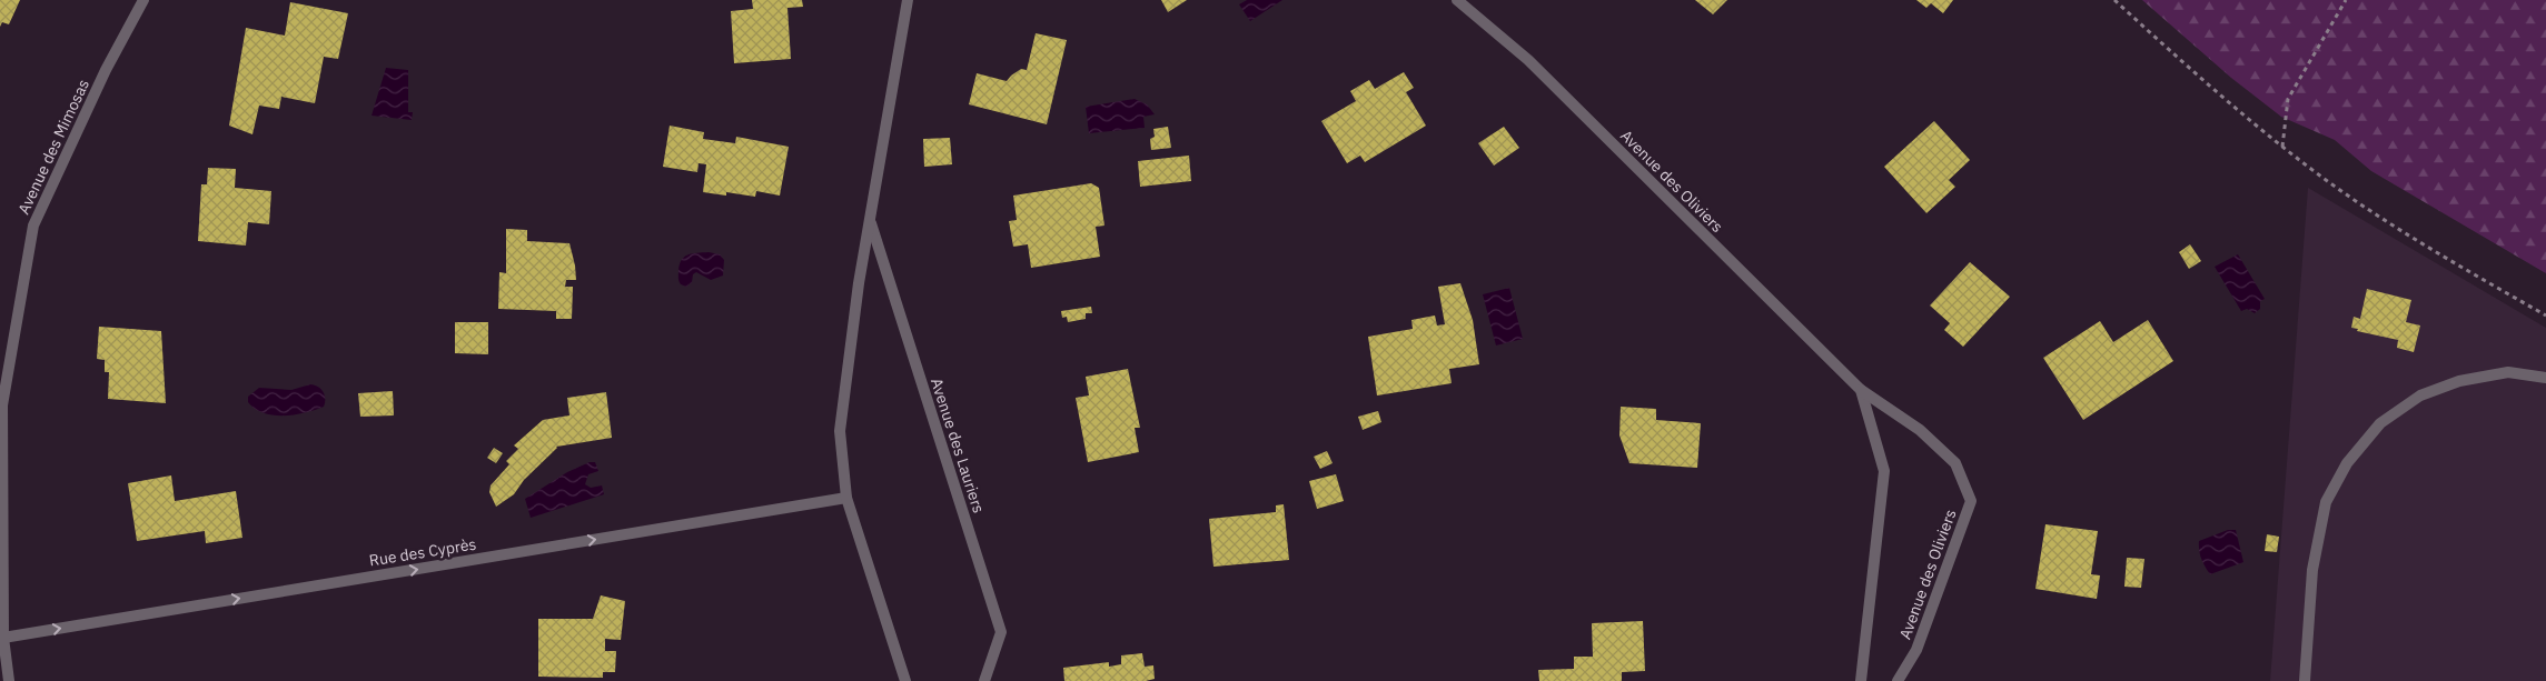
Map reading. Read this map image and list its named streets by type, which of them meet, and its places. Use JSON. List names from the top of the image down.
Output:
{
  "streets": {
    "street": [
      "Avenue des Mimosas",
      "Avenue des Oliviers",
      "Avenue des Lauriers",
      "Rue des Cyprès"
    ]
  },
  "crossings": [
    ["Avenue des Mimosas", "Rue des Cyprès"],
    ["Avenue des Lauriers", "Rue des Cyprès"]
  ],
  "one_way": ["Rue des Cyprès"]
}
